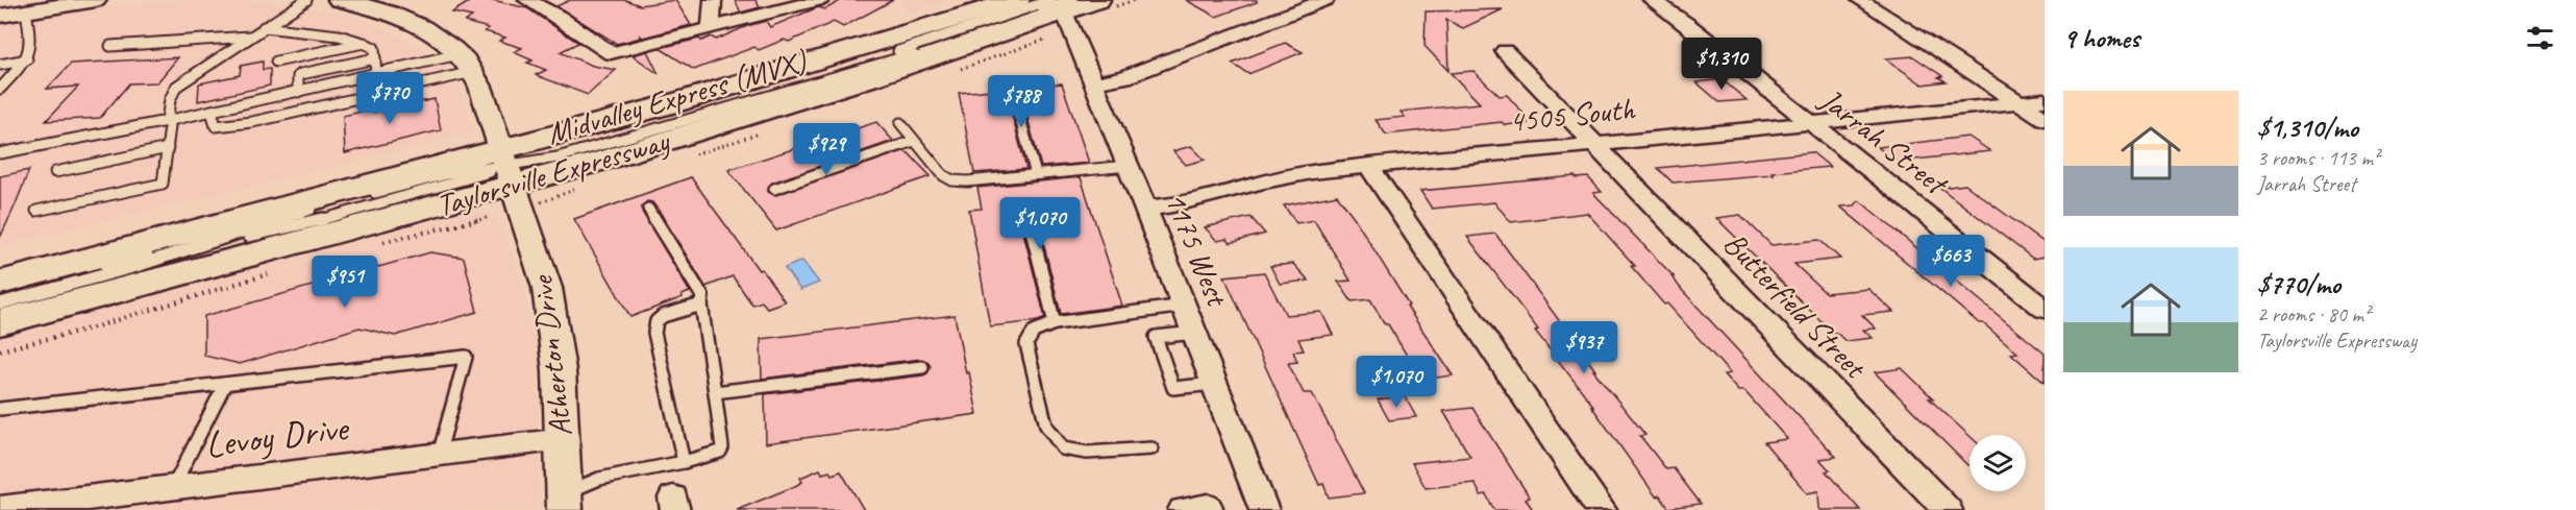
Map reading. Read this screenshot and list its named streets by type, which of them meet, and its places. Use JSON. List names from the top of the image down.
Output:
{
  "streets": {
    "main road": ["Taylorsville Expressway"],
    "street": [
      "4505 South",
      "Jarrah Street",
      "1175 West",
      "Butterfield Street",
      "Atherton Drive",
      "Levoy Drive"
    ]
  },
  "crossings": [
    ["4505 South", "Jarrah Street"],
    ["4505 South", "1175 West"],
    ["4505 South", "Butterfield Street"],
    ["Taylorsville Expressway", "1175 West"],
    ["Taylorsville Expressway", "Atherton Drive"],
    ["Atherton Drive", "Levoy Drive"]
  ],
  "page": {
    "heading": "9 homes",
    "price": [
      "$1,310",
      "$770",
      "$788",
      "$929",
      "$1,070",
      "$663",
      "$951",
      "$937",
      "$1,070"
    ],
    "list": [
      {
        "name": "$1,310/mo",
        "note": "3 rooms · 113 m² · Jarrah Street"
      },
      {
        "name": "$770/mo",
        "note": "2 rooms · 80 m² · Taylorsville Expressway"
      }
    ]
  }
}
